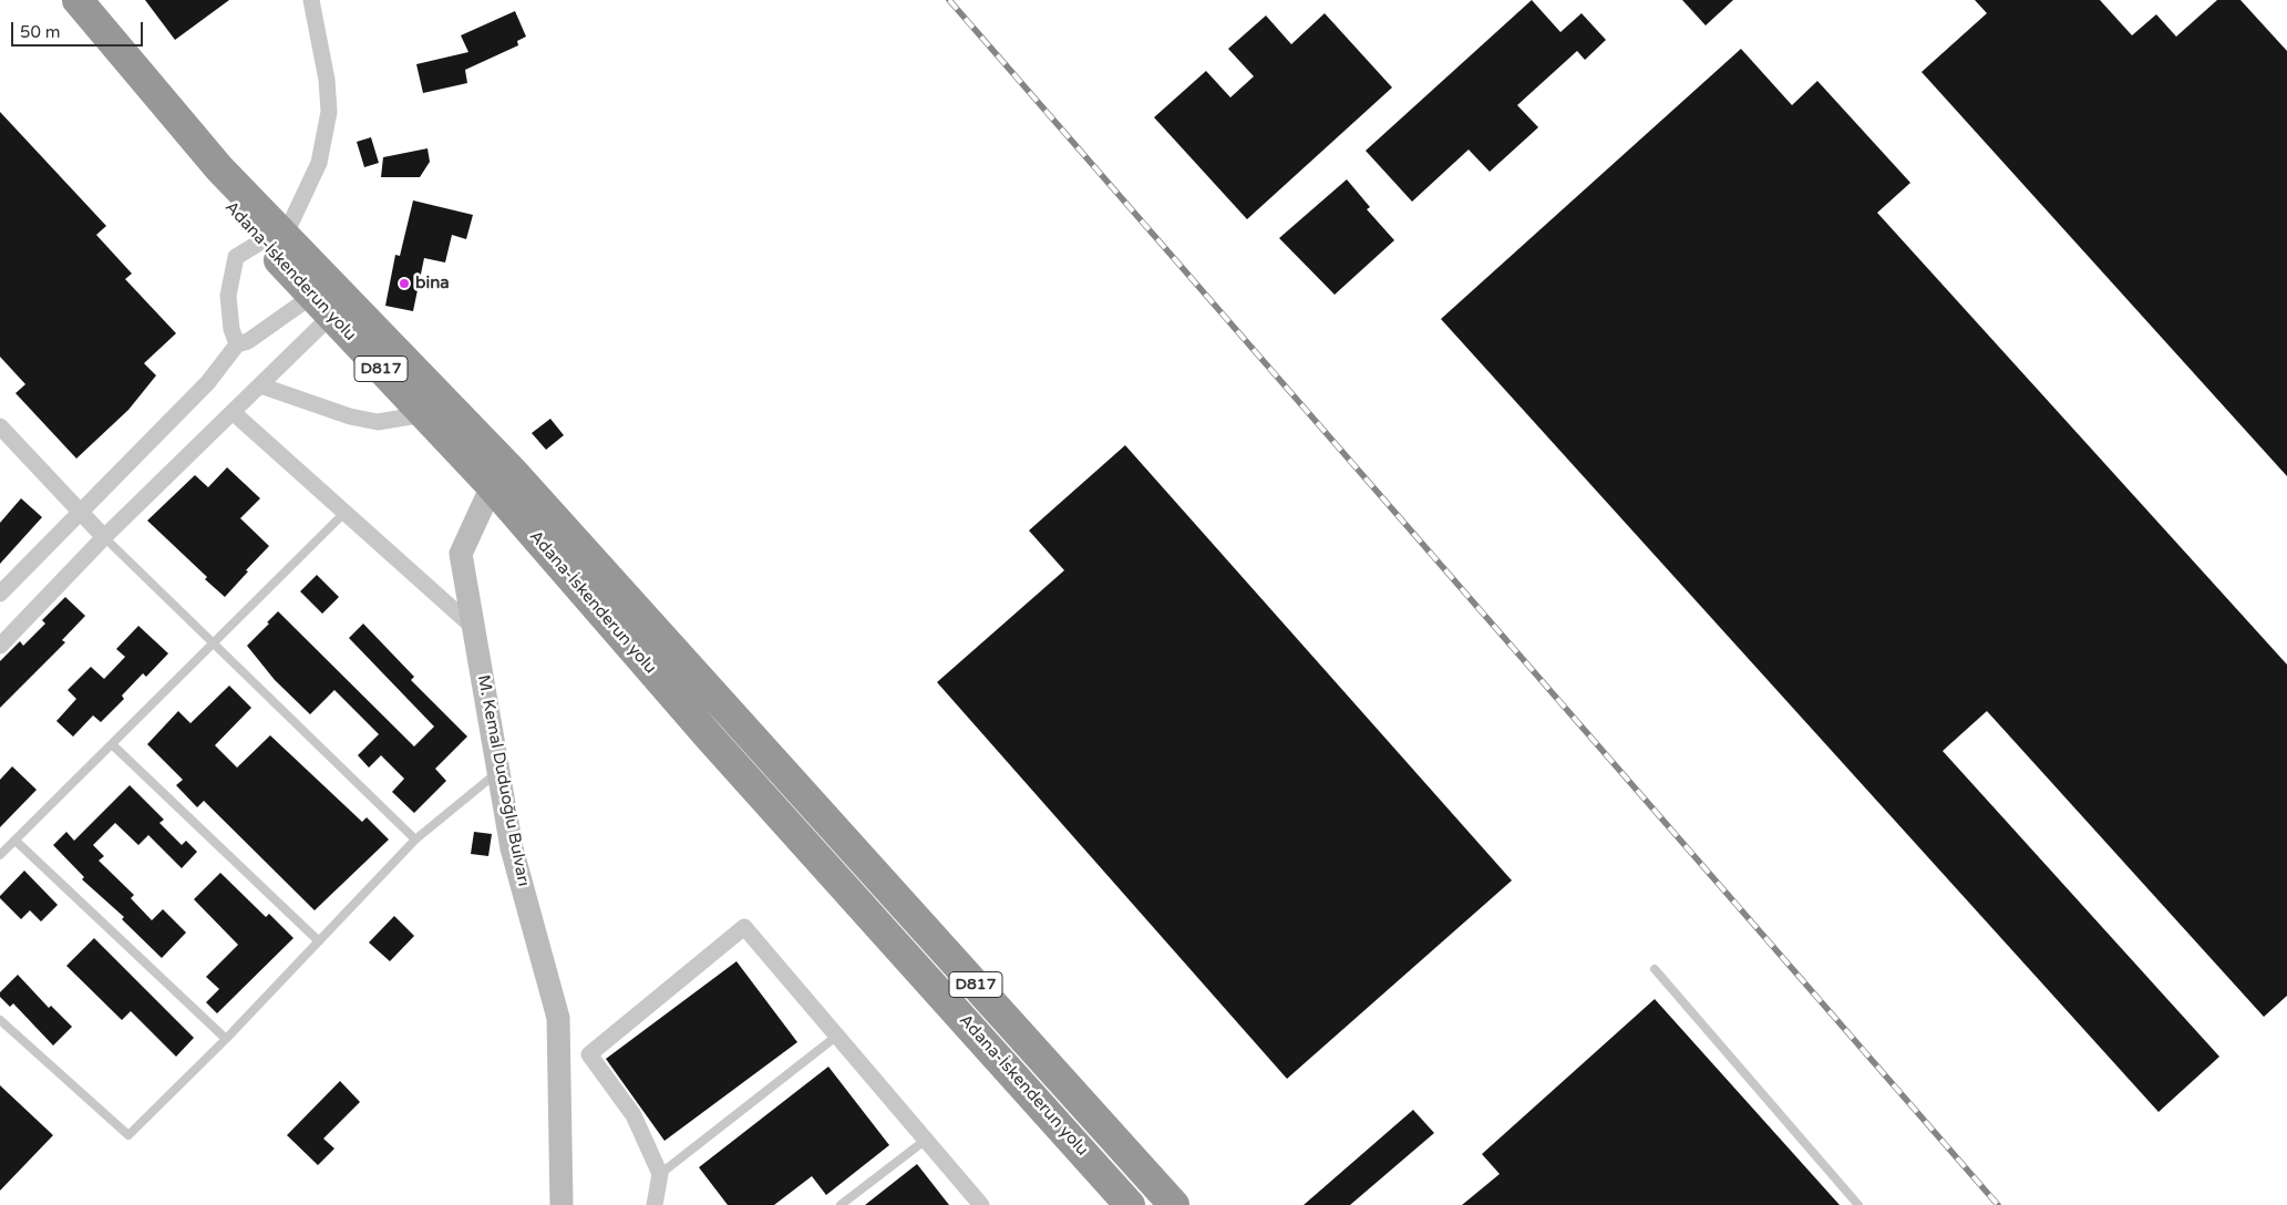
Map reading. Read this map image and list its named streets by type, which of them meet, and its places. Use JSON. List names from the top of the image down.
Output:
{
  "streets": {
    "highway": ["Adana-İskenderun yolu", "D817"],
    "street": ["M. Kemal Duduoğlu Bulvarı"]
  },
  "crossings": [
    ["Adana-İskenderun yolu", "D817"],
    ["Adana-İskenderun yolu", "M. Kemal Duduoğlu Bulvarı"],
    ["D817", "M. Kemal Duduoğlu Bulvarı"]
  ],
  "places": ["bina"],
  "scale_bar": "50 m"
}
